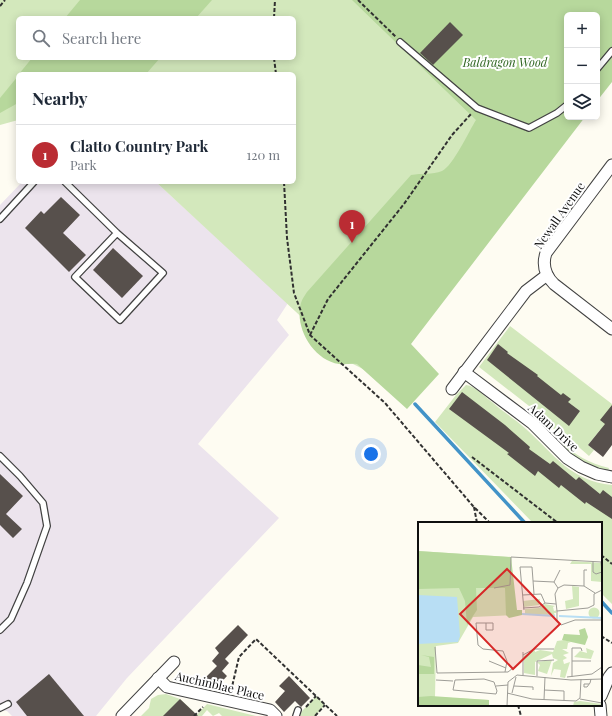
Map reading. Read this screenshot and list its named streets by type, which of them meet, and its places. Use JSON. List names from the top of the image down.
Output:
{
  "streets": {
    "street": ["Newall Avenue", "Adam Drive", "Auchinblae Place"]
  },
  "parks": ["Baldragon Wood"],
  "page": {
    "map_buttons": ["+", "−"],
    "search": "Search here",
    "heading": "Nearby",
    "list": [
      {
        "mark": "1",
        "name": "Clatto Country Park",
        "note": "Park",
        "value": "120 m"
      }
    ],
    "pins": "1"
  }
}
